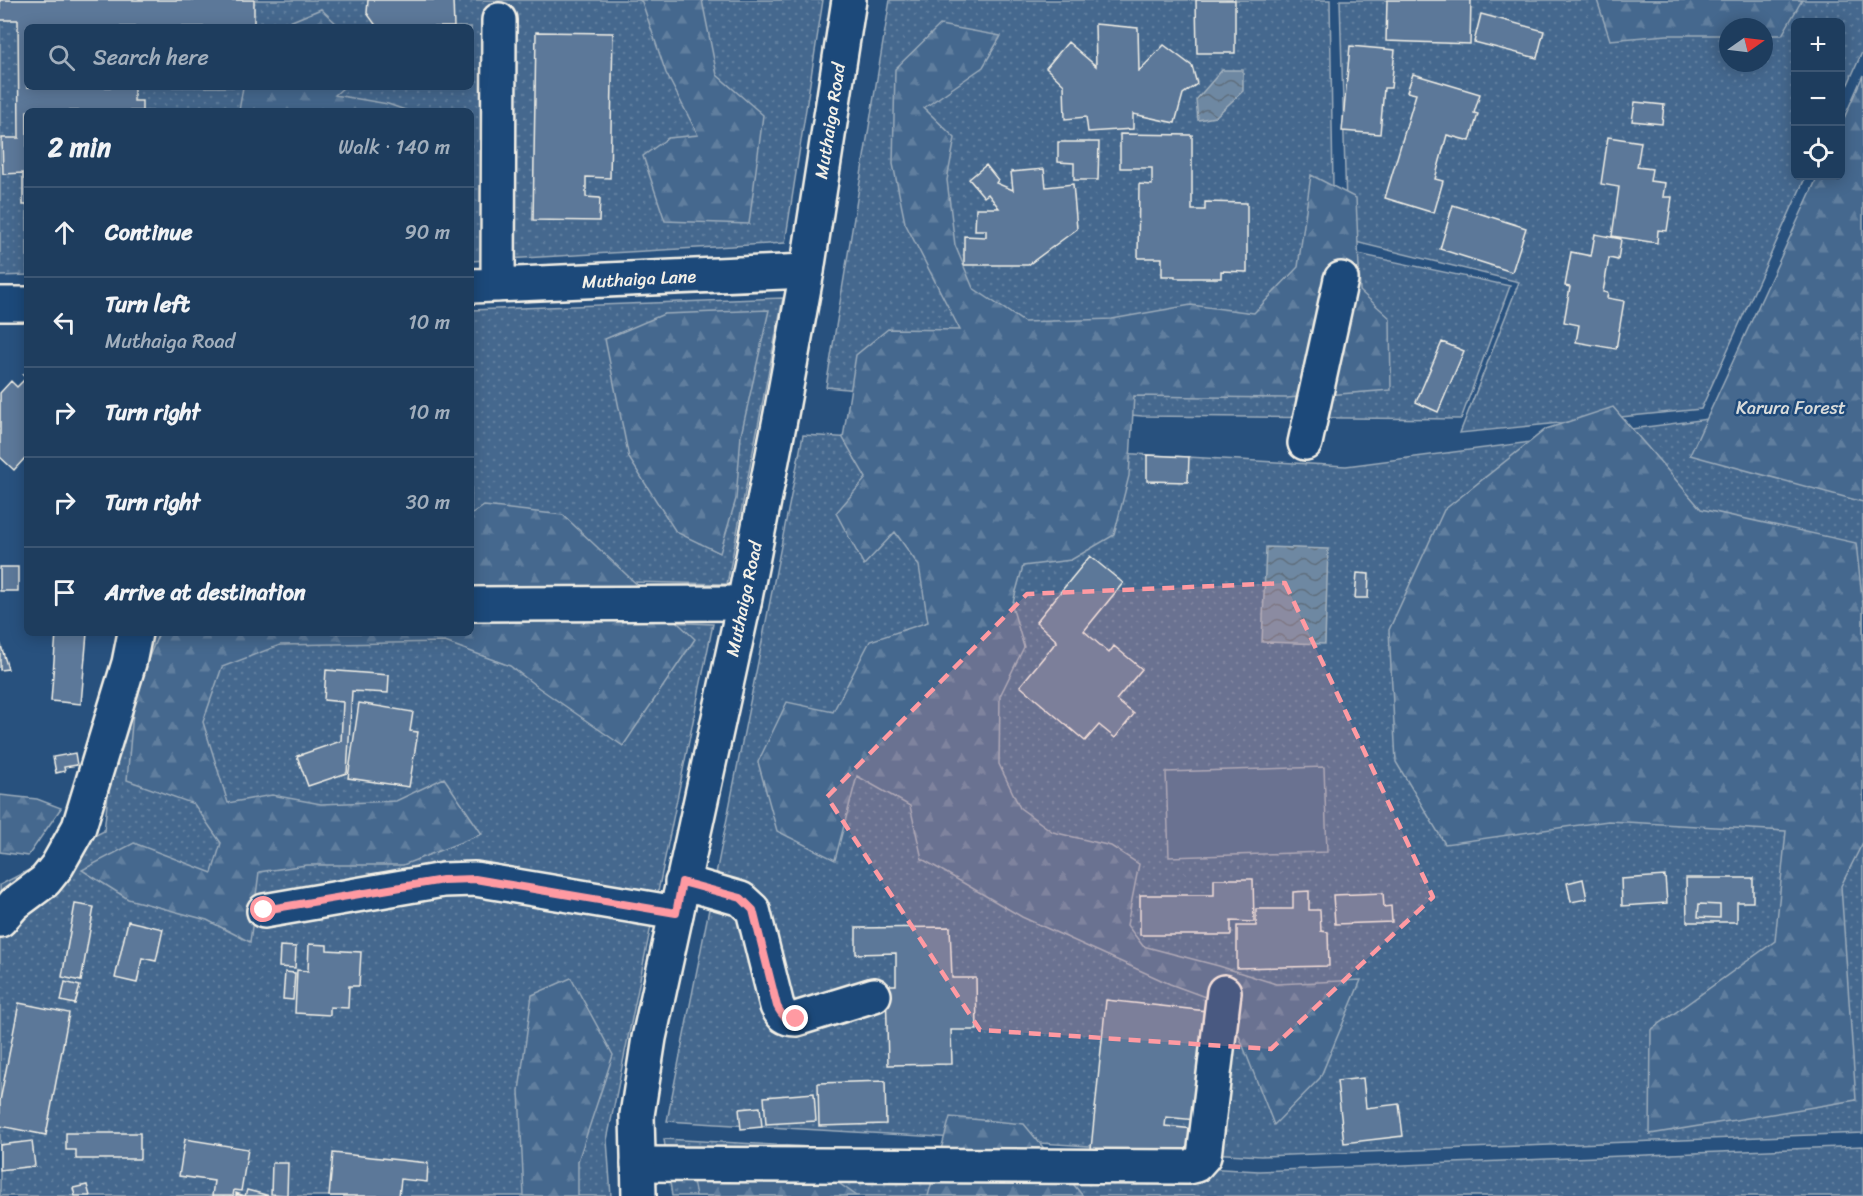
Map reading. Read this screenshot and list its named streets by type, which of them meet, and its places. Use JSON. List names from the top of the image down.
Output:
{
  "streets": {
    "street": ["Muthaiga Road", "Muthaiga Lane"]
  },
  "crossings": [
    ["Muthaiga Road", "Muthaiga Lane"]
  ],
  "parks": ["Karura Forest"],
  "north": "right",
  "page": {
    "map_buttons": ["+", "−"],
    "search": "Search here",
    "heading": ["2 min", "Walk · 140 m"],
    "list": [
      ["Continue", "90 m"],
      ["Turn left", "Muthaiga Road", "10 m"],
      ["Turn right", "10 m"],
      ["Turn right", "30 m"],
      "Arrive at destination"
    ]
  }
}
